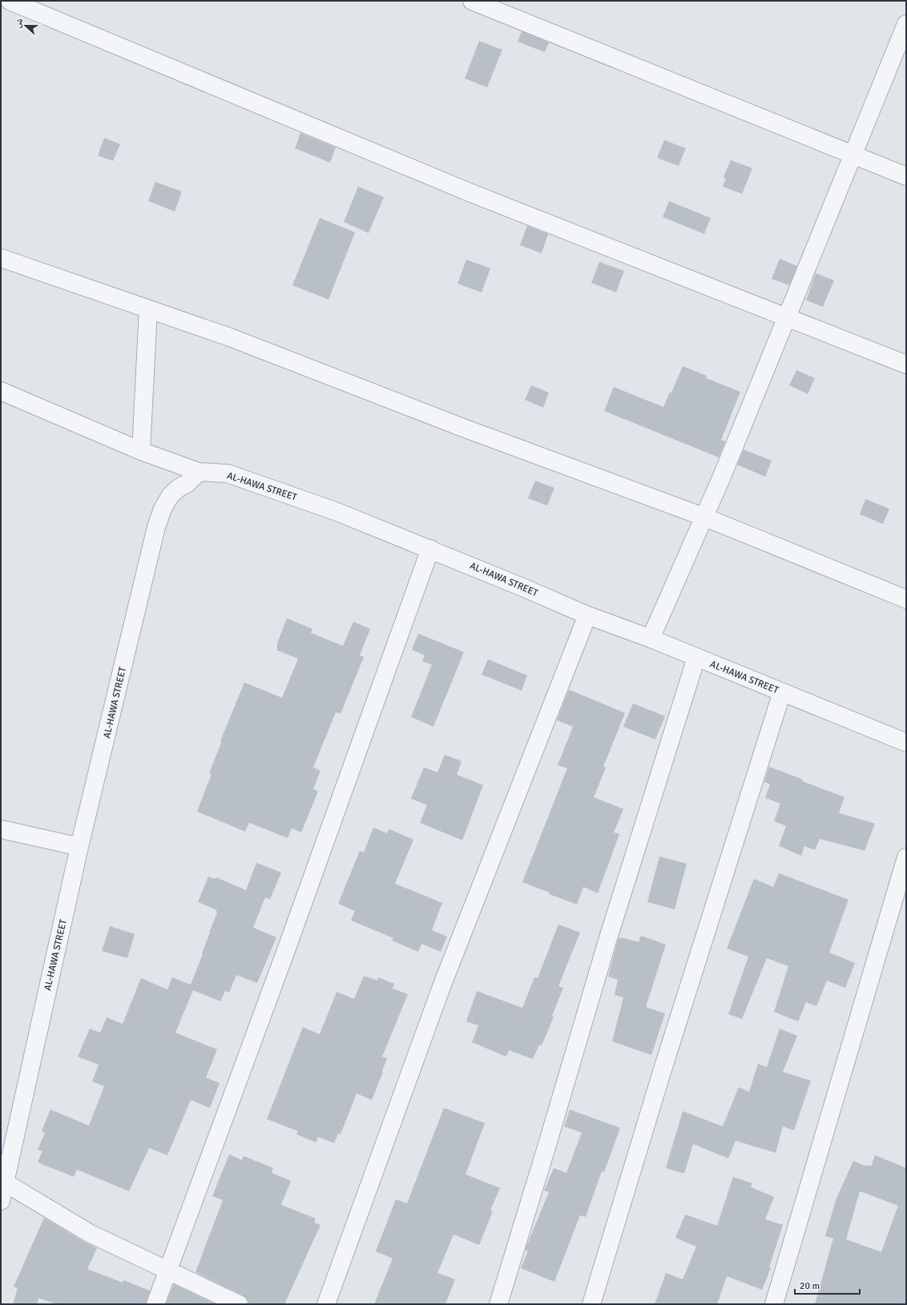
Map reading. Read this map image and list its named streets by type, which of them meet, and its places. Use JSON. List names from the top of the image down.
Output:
{
  "streets": {
    "street": ["AL-HAWA STREET"]
  },
  "scale_bar": "20 m",
  "north": "left"
}
